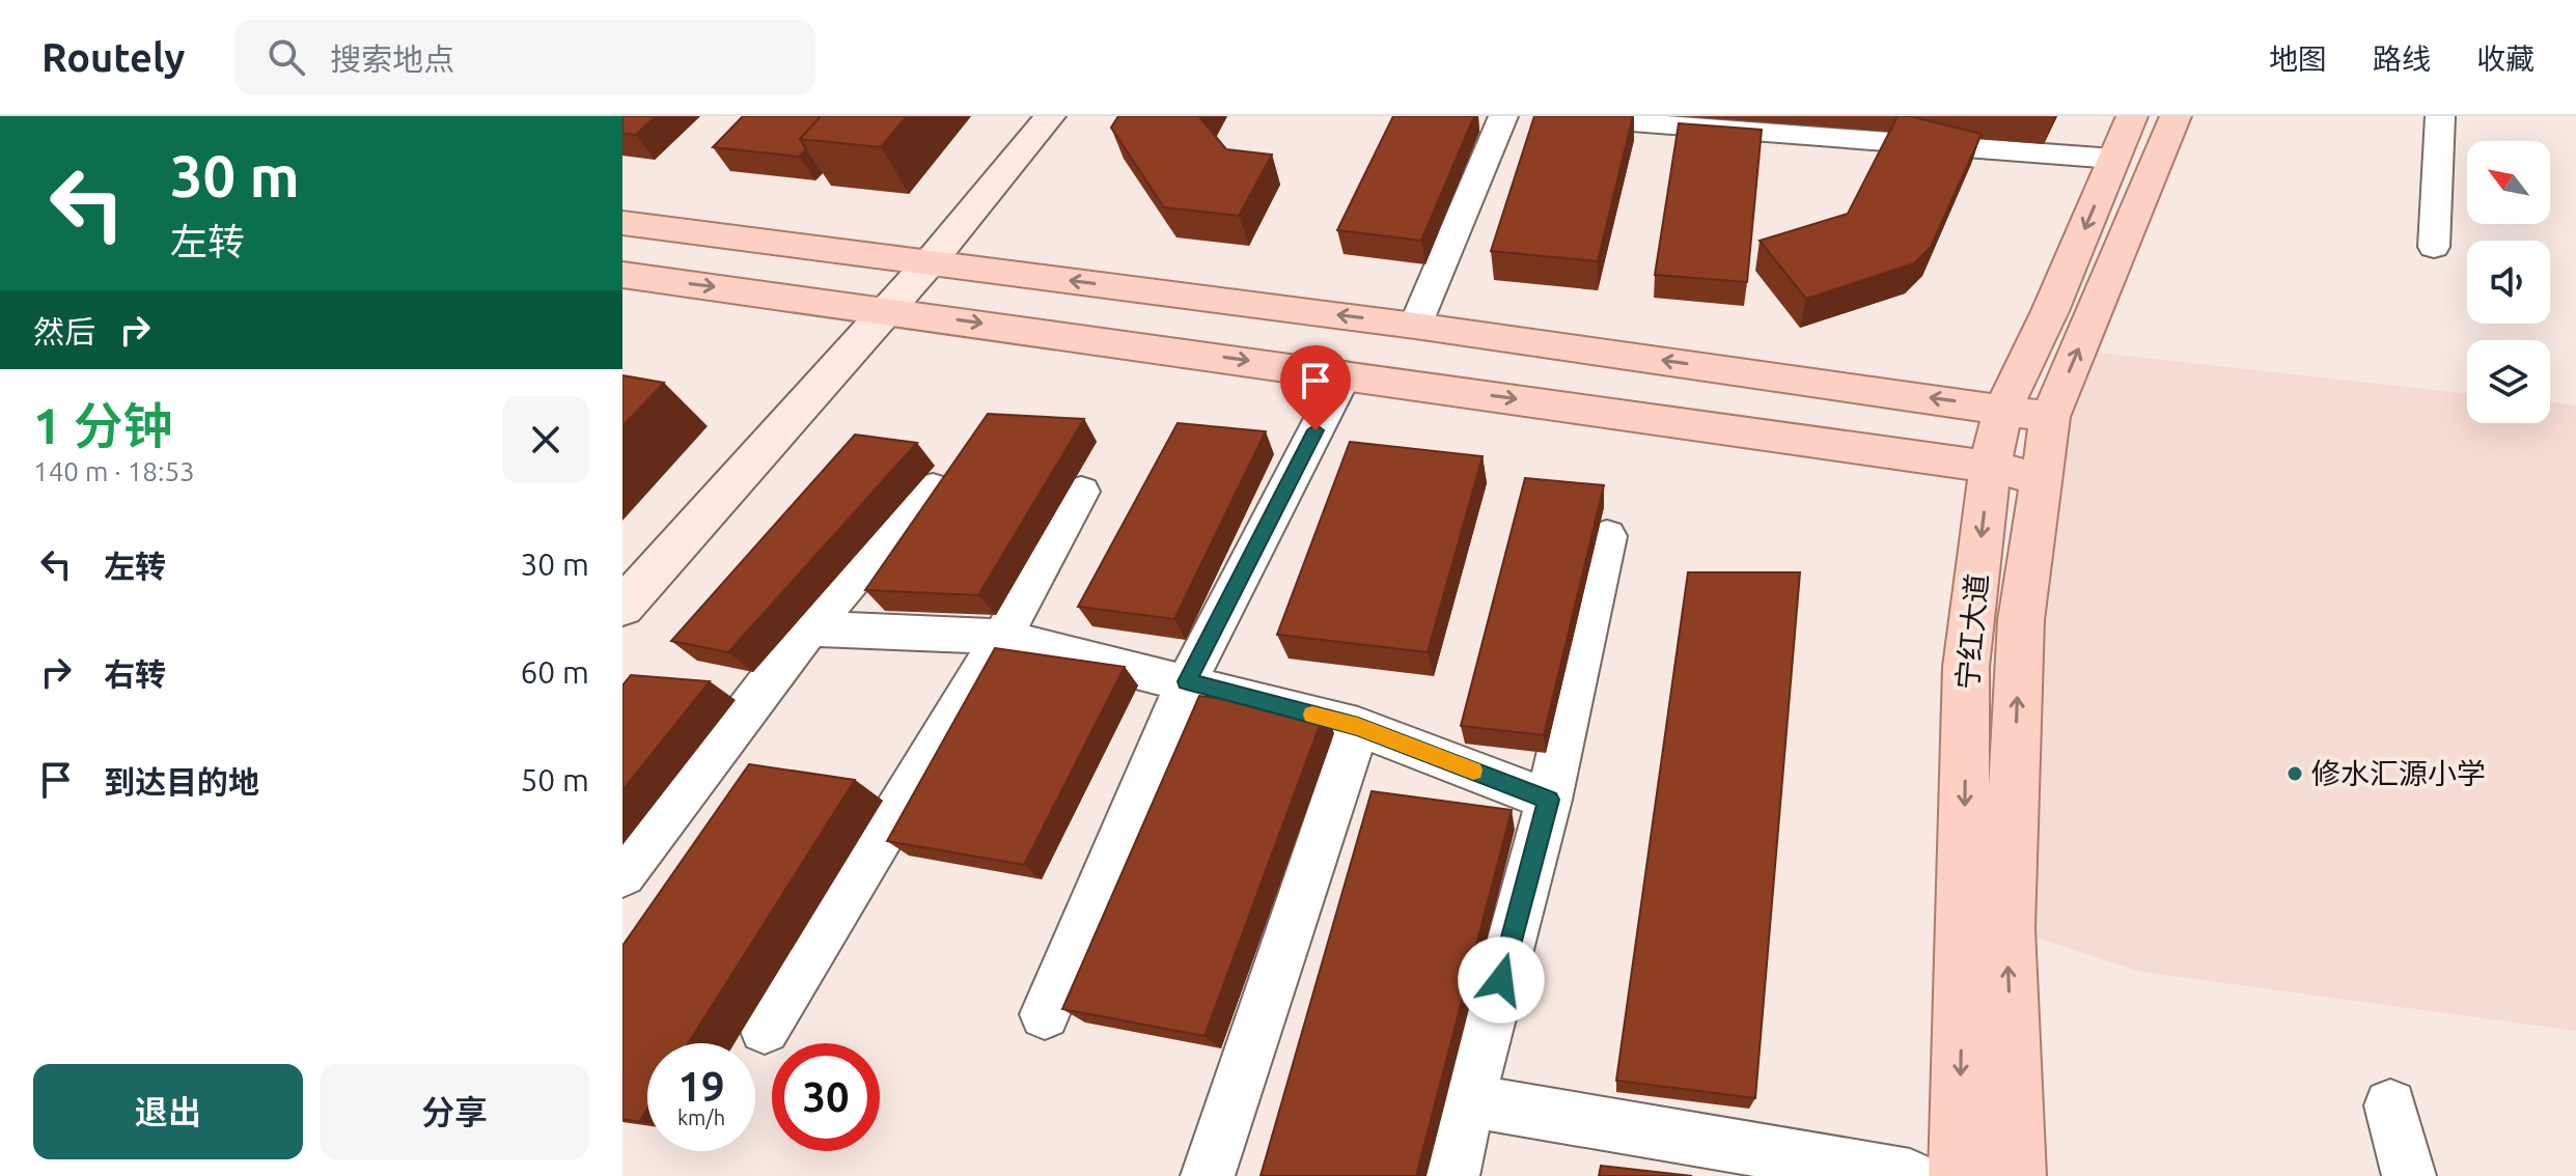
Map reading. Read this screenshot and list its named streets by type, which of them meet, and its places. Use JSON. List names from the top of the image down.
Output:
{
  "streets": {
    "main road": ["宁红大道"]
  },
  "places": ["修水汇源小学"],
  "north": "top left",
  "page": {
    "header": "Routely",
    "search": "搜索地点",
    "nav": ["地图", "路线", "收藏"],
    "turn": ["30 m", "左转"],
    "then": "然后",
    "heading": ["1 分钟", "140 m · 18:53"],
    "list": [
      {
        "name": "左转",
        "value": "30 m"
      },
      {
        "name": "右转",
        "value": "60 m"
      },
      {
        "name": "到达目的地",
        "value": "50 m"
      }
    ],
    "speed": "19 km/h",
    "limit": "30",
    "buttons": ["退出", "分享"]
  }
}
